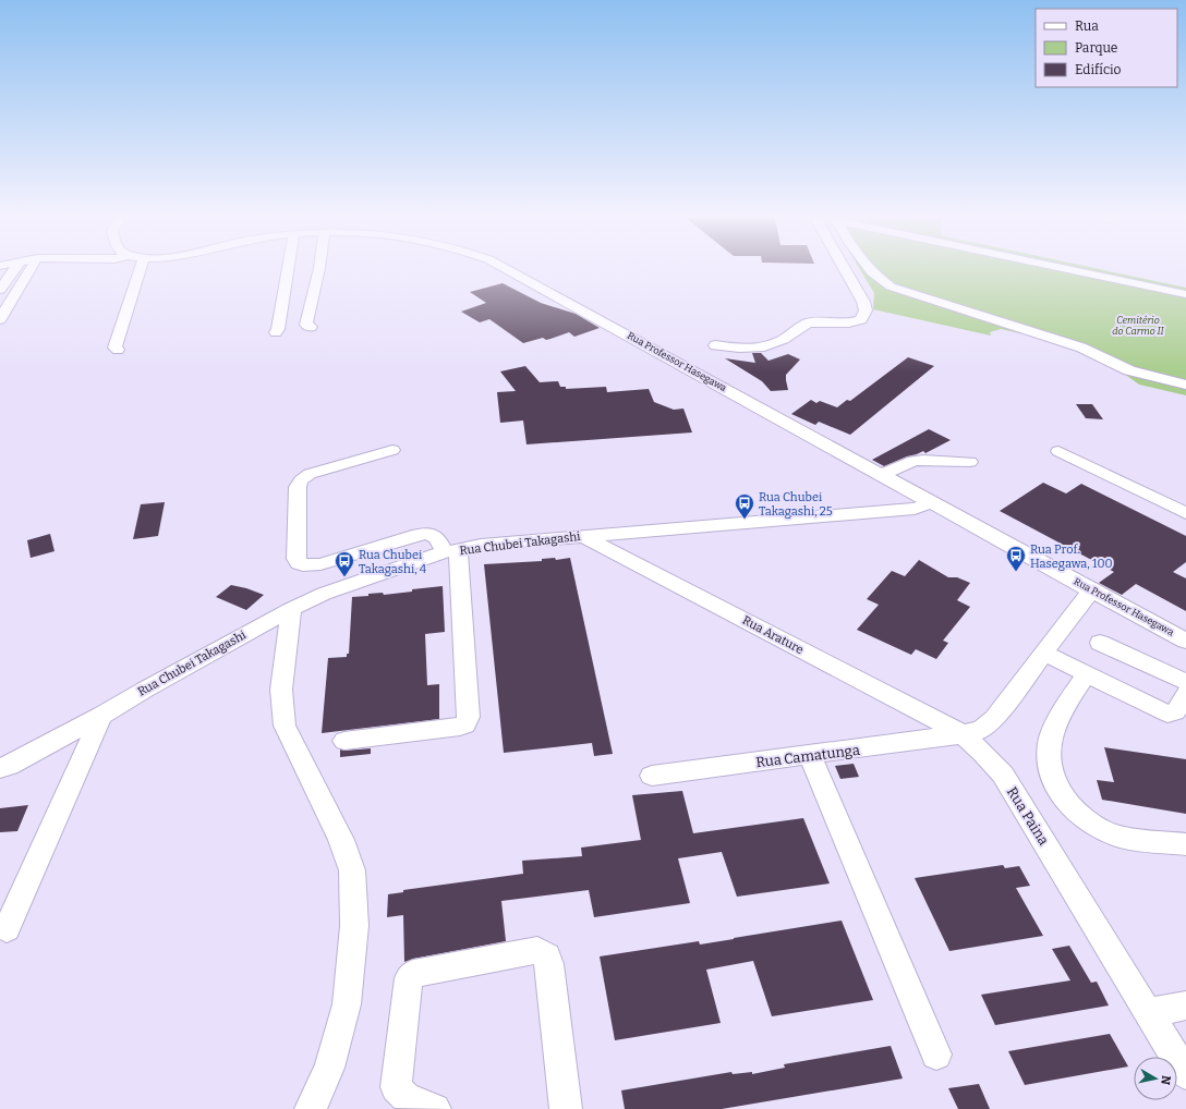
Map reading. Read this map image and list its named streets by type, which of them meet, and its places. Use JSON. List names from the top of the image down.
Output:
{
  "streets": {
    "street": [
      "Rua Professor Hasegawa",
      "Rua Chubei Takagashi",
      "Rua Arature",
      "Rua Camatunga",
      "Rua Paina"
    ]
  },
  "crossings": [
    ["Rua Professor Hasegawa", "Rua Chubei Takagashi"],
    ["Rua Chubei Takagashi", "Rua Arature"],
    ["Rua Arature", "Rua Camatunga"],
    ["Rua Arature", "Rua Paina"],
    ["Rua Camatunga", "Rua Paina"]
  ],
  "parks": ["Cemitério do Carmo II"],
  "places": {
    "bus stop": ["Rua Chubei Takagashi, 25", "Rua Prof. Hasegawa, 100", "Rua Chubei Takagashi, 4"]
  },
  "legend": ["Rua", "Parque", "Edifício"],
  "north": "right"
}
